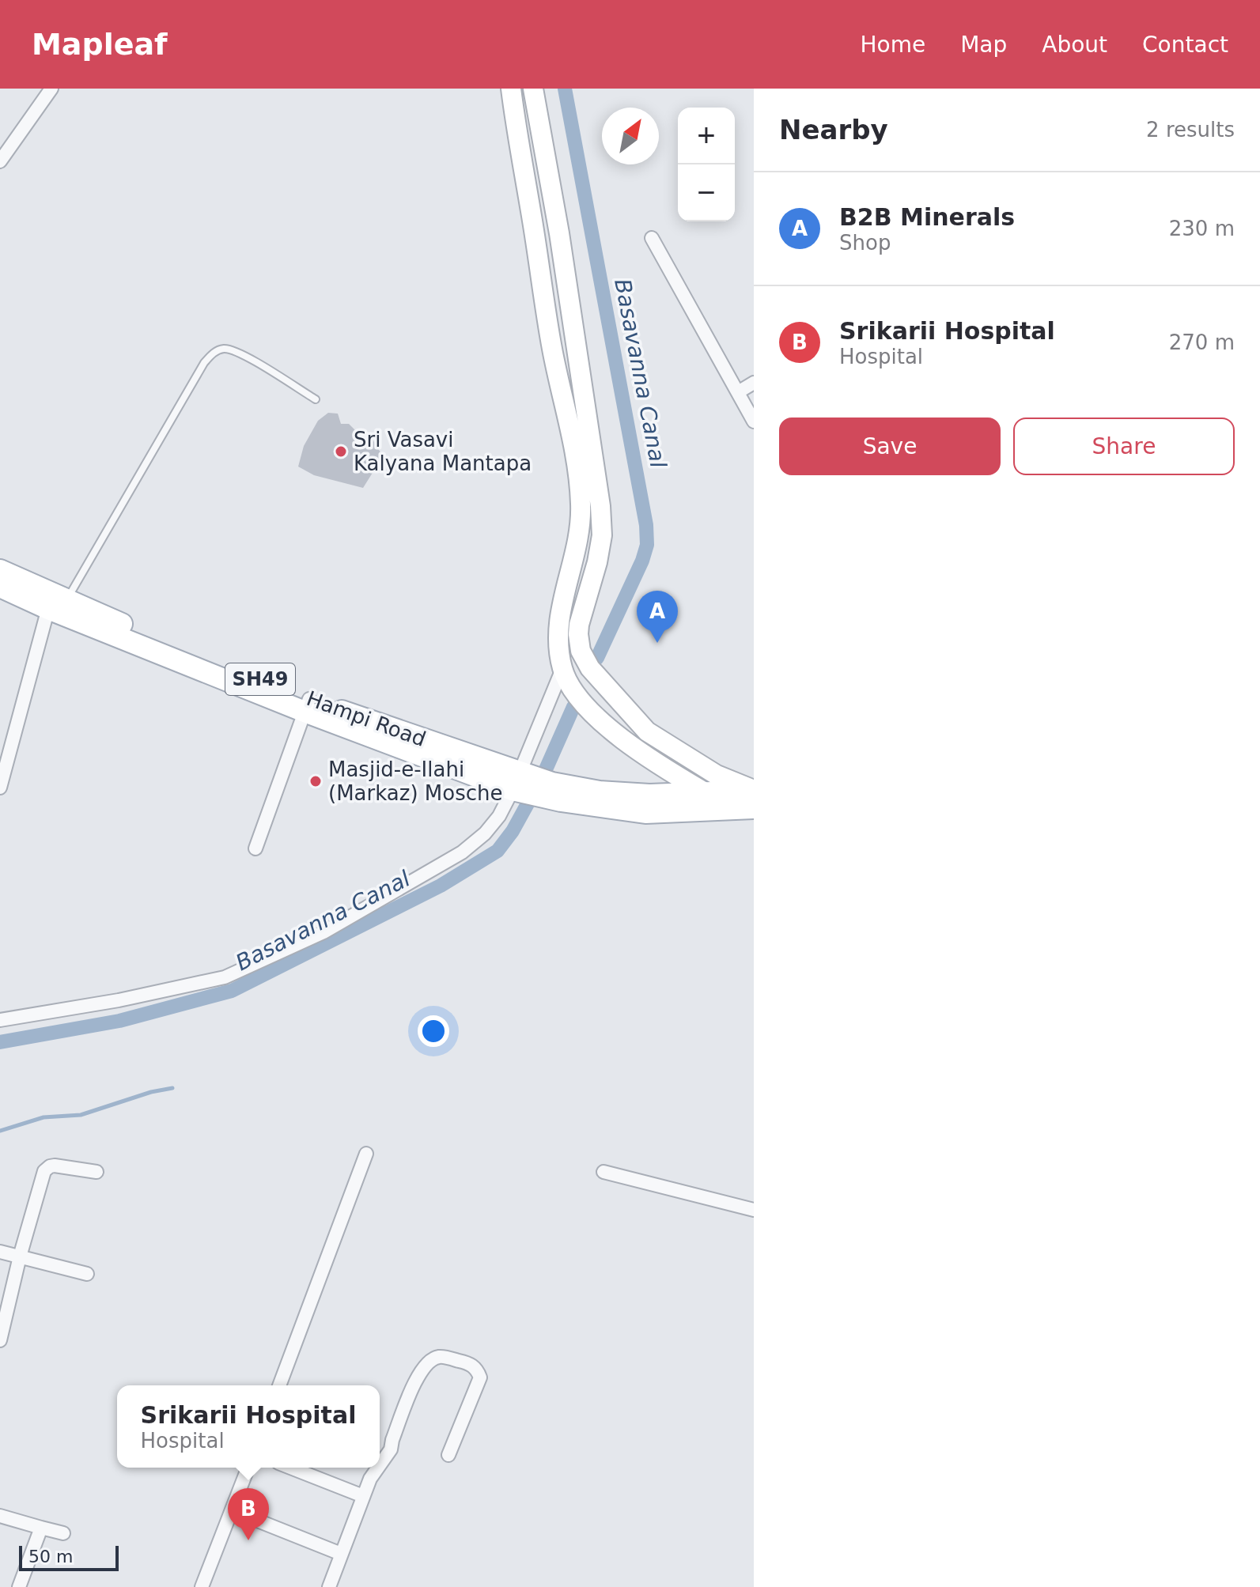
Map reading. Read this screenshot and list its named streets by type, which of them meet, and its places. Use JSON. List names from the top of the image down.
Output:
{
  "streets": {
    "main road": ["SH49", "Hampi Road"]
  },
  "crossings": [
    ["SH49", "Hampi Road"]
  ],
  "water": ["Basavanna Canal"],
  "places": ["Sri Vasavi Kalyana Mantapa", "Masjid-e-Ilahi (Markaz) Mosche"],
  "scale_bar": "50 m",
  "north": "top right",
  "page": {
    "header": "Mapleaf",
    "nav": [
      "Home",
      "Map",
      "About",
      "Contact"
    ],
    "heading": ["Nearby", "2 results"],
    "map_buttons": ["+", "−"],
    "list": [
      {
        "mark": "A",
        "name": "B2B Minerals",
        "note": "Shop",
        "value": "230 m"
      },
      {
        "mark": "B",
        "name": "Srikarii Hospital",
        "note": "Hospital",
        "value": "270 m"
      }
    ],
    "buttons": ["Save", "Share"],
    "pins": ["A", "B"],
    "popup": ["Srikarii Hospital", "Hospital"],
    "scale": "50 m"
  }
}
